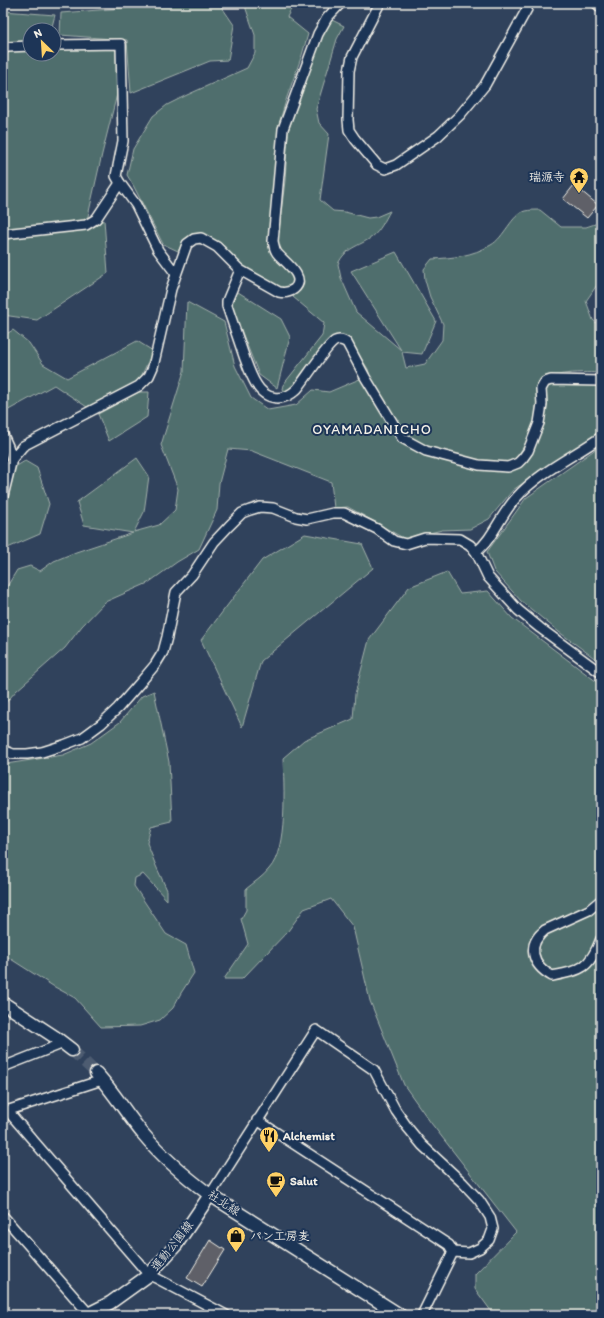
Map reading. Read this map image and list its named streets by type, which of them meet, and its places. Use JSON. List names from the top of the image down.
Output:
{
  "streets": {
    "street": ["社北線", "運動公園線"]
  },
  "crossings": [
    ["社北線", "運動公園線"]
  ],
  "districts": ["OYAMADANICHO"],
  "places": {
    "temple": ["瑞源寺"],
    "restaurant": ["Alchemist"],
    "cafe": ["Salut"],
    "shop": ["パン工房麦"]
  },
  "north": "top left"
}
